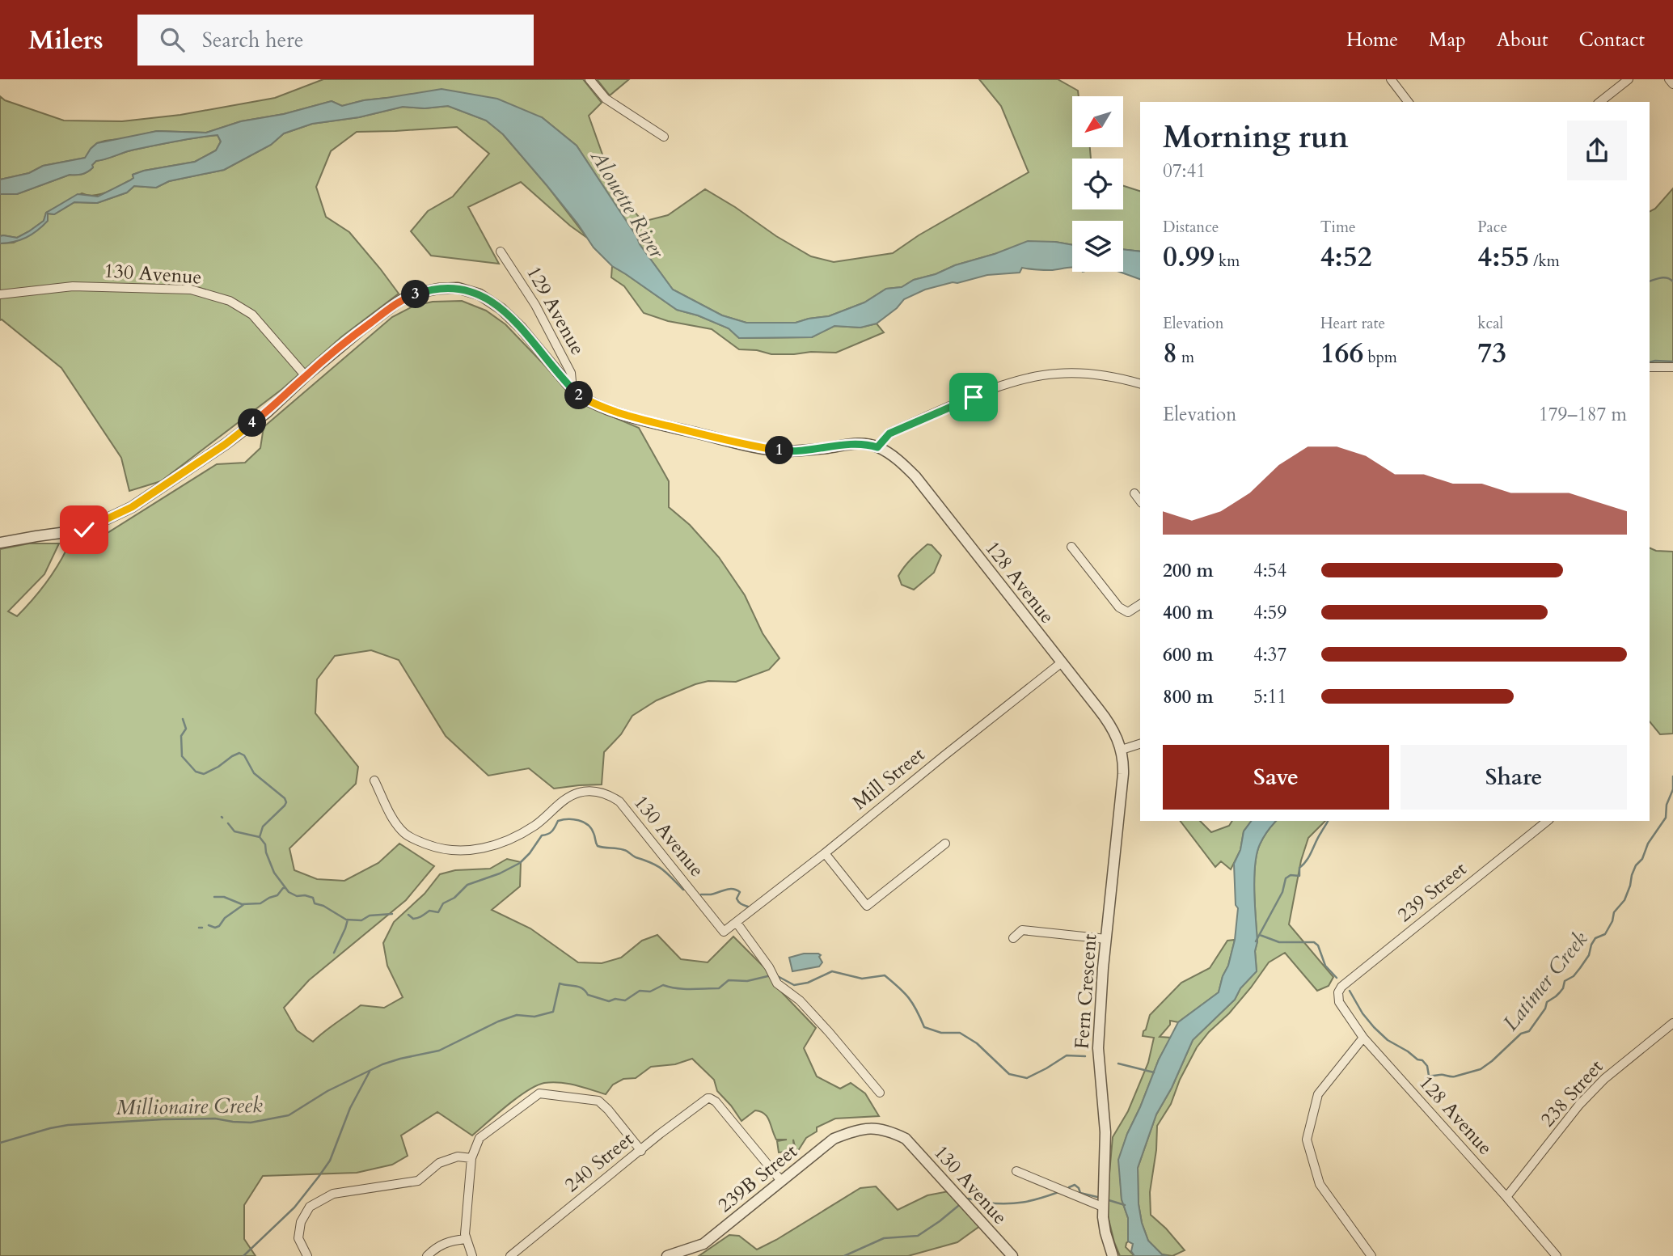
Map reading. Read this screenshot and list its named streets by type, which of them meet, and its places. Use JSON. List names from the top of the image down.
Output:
{
  "streets": {
    "street": [
      "130 Avenue",
      "129 Avenue",
      "128 Avenue",
      "Mill Street",
      "239 Street",
      "Fern Crescent",
      "238 Street",
      "240 Street",
      "239B Street"
    ]
  },
  "crossings": [
    ["130 Avenue", "Mill Street"],
    ["130 Avenue", "239B Street"],
    ["128 Avenue", "Mill Street"],
    ["128 Avenue", "239 Street"],
    ["128 Avenue", "Fern Crescent"],
    ["128 Avenue", "238 Street"],
    ["240 Street", "239B Street"]
  ],
  "water": ["Alouette River", "Latimer Creek", "Millionaire Creek"],
  "north": "bottom left",
  "page": {
    "header": "Milers",
    "search": "Search here",
    "nav": [
      "Home",
      "Map",
      "About",
      "Contact"
    ],
    "heading": ["Morning run", "07:41"],
    "stats": [
      ["Distance", "0.99 km"],
      ["Time", "4:52"],
      ["Pace", "4:55 /km"],
      ["Elevation", "8 m"],
      ["Heart rate", "166 bpm"],
      ["kcal", "73"]
    ],
    "pins": [
      "3",
      "2",
      "4",
      "1"
    ],
    "chart": ["Elevation", "179–187 m"],
    "list": [
      {
        "name": "200 m",
        "note": "4:54"
      },
      {
        "name": "400 m",
        "note": "4:59"
      },
      {
        "name": "600 m",
        "note": "4:37"
      },
      {
        "name": "800 m",
        "note": "5:11"
      }
    ],
    "buttons": ["Save", "Share"]
  }
}
